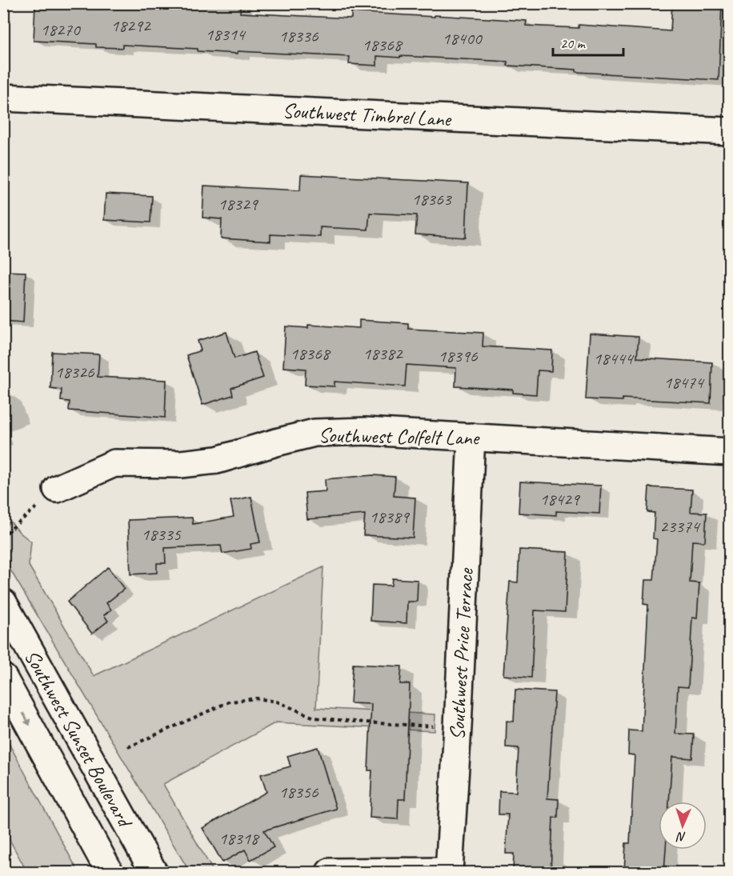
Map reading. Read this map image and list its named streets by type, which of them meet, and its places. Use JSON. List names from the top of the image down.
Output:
{
  "streets": {
    "street": [
      "Southwest Timbrel Lane",
      "Southwest Colfelt Lane",
      "Southwest Price Terrace",
      "Southwest Sunset Boulevard"
    ]
  },
  "crossings": [
    ["Southwest Colfelt Lane", "Southwest Price Terrace"]
  ],
  "house_numbers": [
    "18292",
    "18270",
    "18314",
    "18336",
    "18400",
    "18368",
    "18363",
    "18329",
    "18368",
    "18382",
    "18396",
    "18444",
    "18326",
    "18474",
    "18429",
    "18389",
    "23374",
    "18335",
    "18356",
    "18318"
  ],
  "scale_bar": "20 m",
  "north": "bottom"
}
